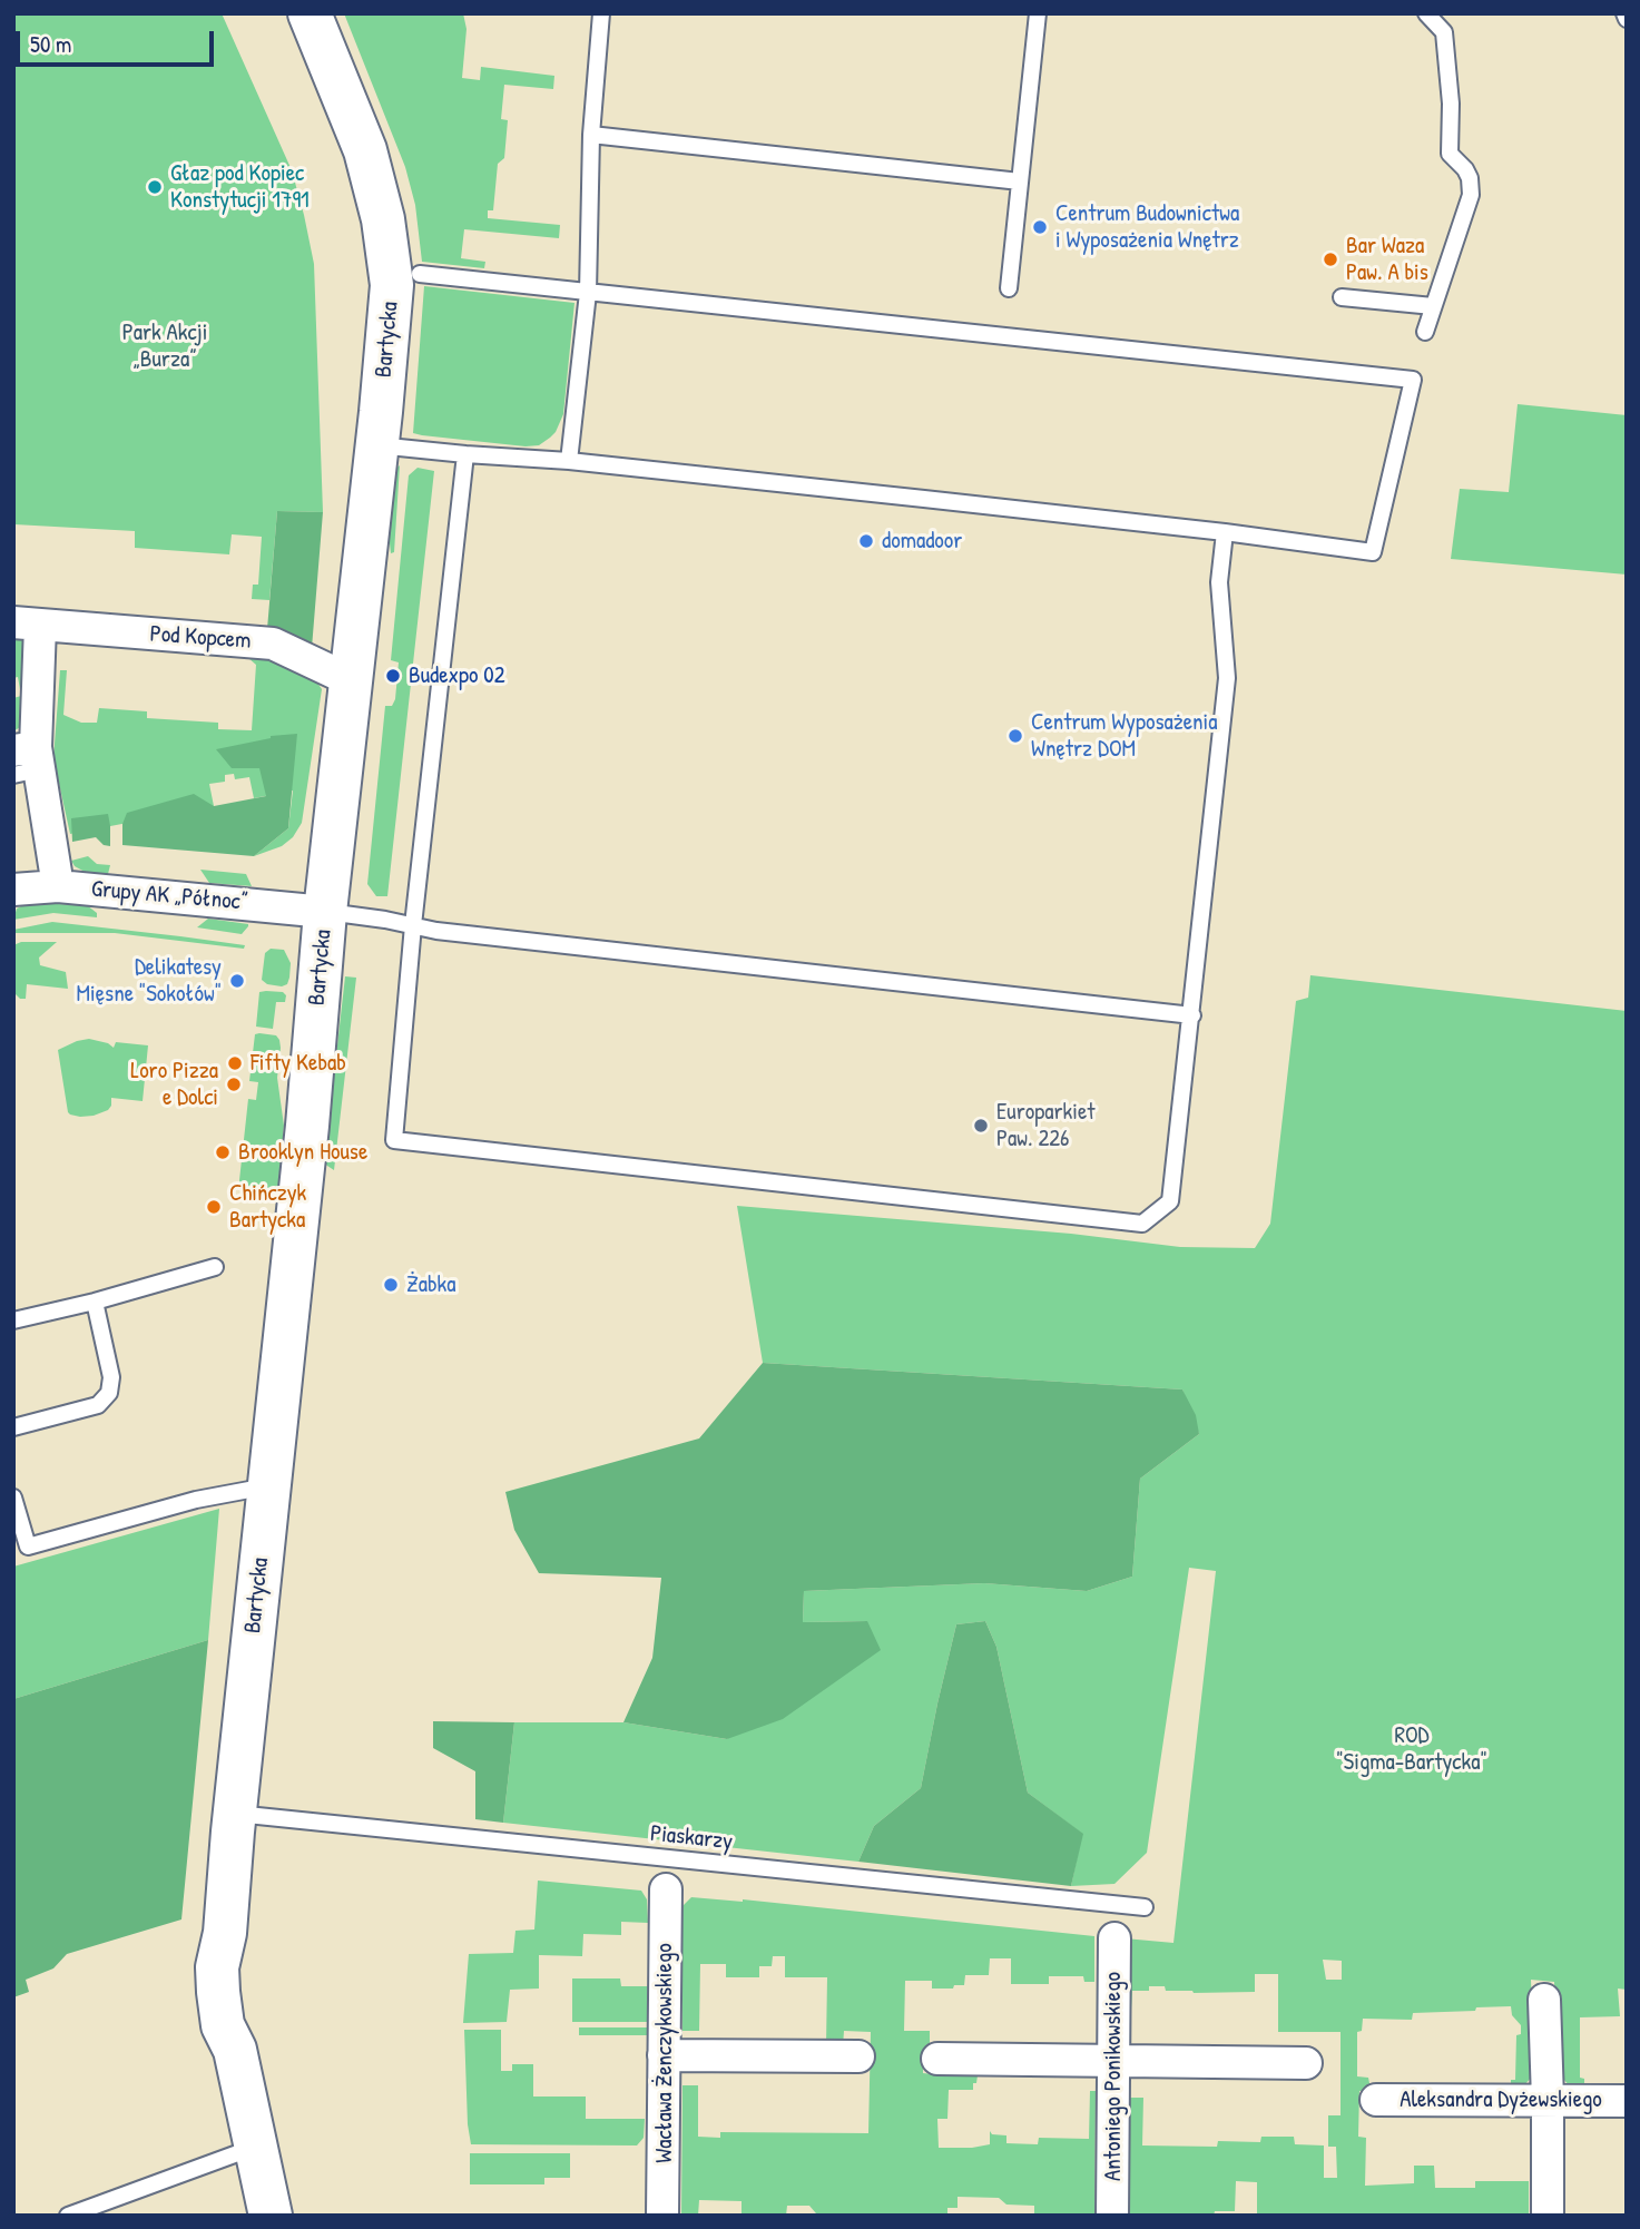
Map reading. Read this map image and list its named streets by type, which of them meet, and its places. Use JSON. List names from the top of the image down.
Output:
{
  "streets": {
    "street": [
      "Bartycka",
      "Pod Kopcem",
      "Grupy AK „Północ”",
      "Wacława Żenczykowskiego",
      "Antoniego Ponikowskiego",
      "Aleksandra Dyżewskiego"
    ],
    "lane": ["Piaskarzy"]
  },
  "crossings": [
    ["Bartycka", "Pod Kopcem"],
    ["Bartycka", "Grupy AK „Północ”"],
    ["Bartycka", "Piaskarzy"],
    ["Pod Kopcem", "Grupy AK „Północ”"]
  ],
  "parks": ["Park Akcji „Burza”", "ROD \"Sigma-Bartycka\""],
  "places": [
    "Głaz pod Kopiec Konstytucji 1791",
    "Centrum Budownictwa i Wyposażenia Wnętrz",
    "Bar Waza Paw. A bis",
    "domadoor",
    "Budexpo 02",
    "Centrum Wyposażenia Wnętrz DOM",
    "Delikatesy Mięsne \"Sokołów\"",
    "Fifty Kebab",
    "Loro Pizza e Dolci",
    "Europarkiet Paw. 226",
    "Brooklyn House",
    "Chińczyk Bartycka",
    "Żabka"
  ],
  "scale_bar": "50 m"
}
